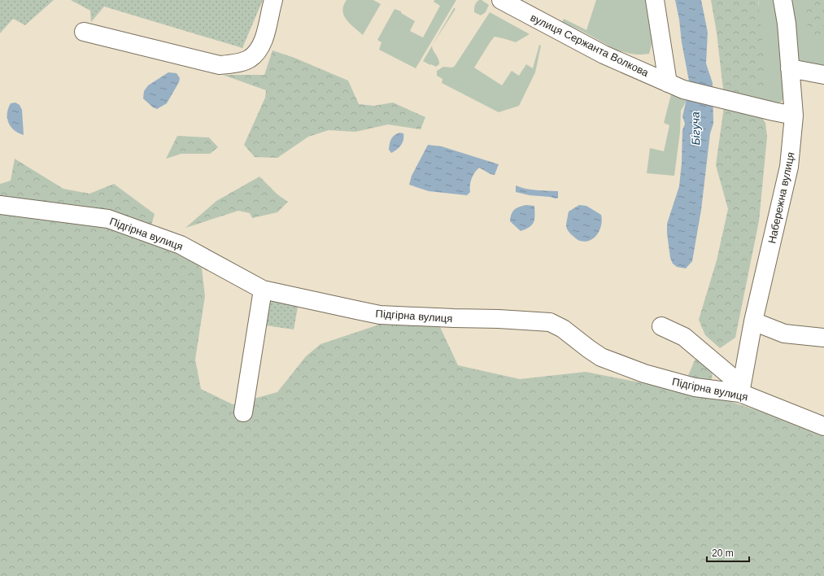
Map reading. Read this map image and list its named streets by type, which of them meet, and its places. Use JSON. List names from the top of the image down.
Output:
{
  "streets": {
    "street": ["вулиця Сержанта Волкова", "Набережна вулиця", "Підгірна вулиця"]
  },
  "crossings": [
    ["вулиця Сержанта Волкова", "Набережна вулиця"],
    ["Набережна вулиця", "Підгірна вулиця"]
  ],
  "water": ["Бігуча"],
  "scale_bar": "20 m"
}
